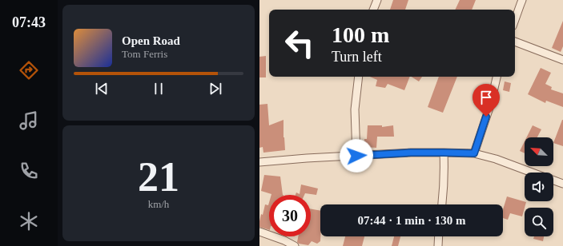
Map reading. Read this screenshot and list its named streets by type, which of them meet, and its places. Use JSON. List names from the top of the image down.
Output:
{
  "north": "top left",
  "page": {
    "tabs": "07:43",
    "turn": ["100 m", "Turn left"],
    "song": ["Open Road", "Tom Ferris"],
    "tile": ["21", "km/h"],
    "limit": "30",
    "trip": "07:44 · 1 min · 130 m"
  }
}
